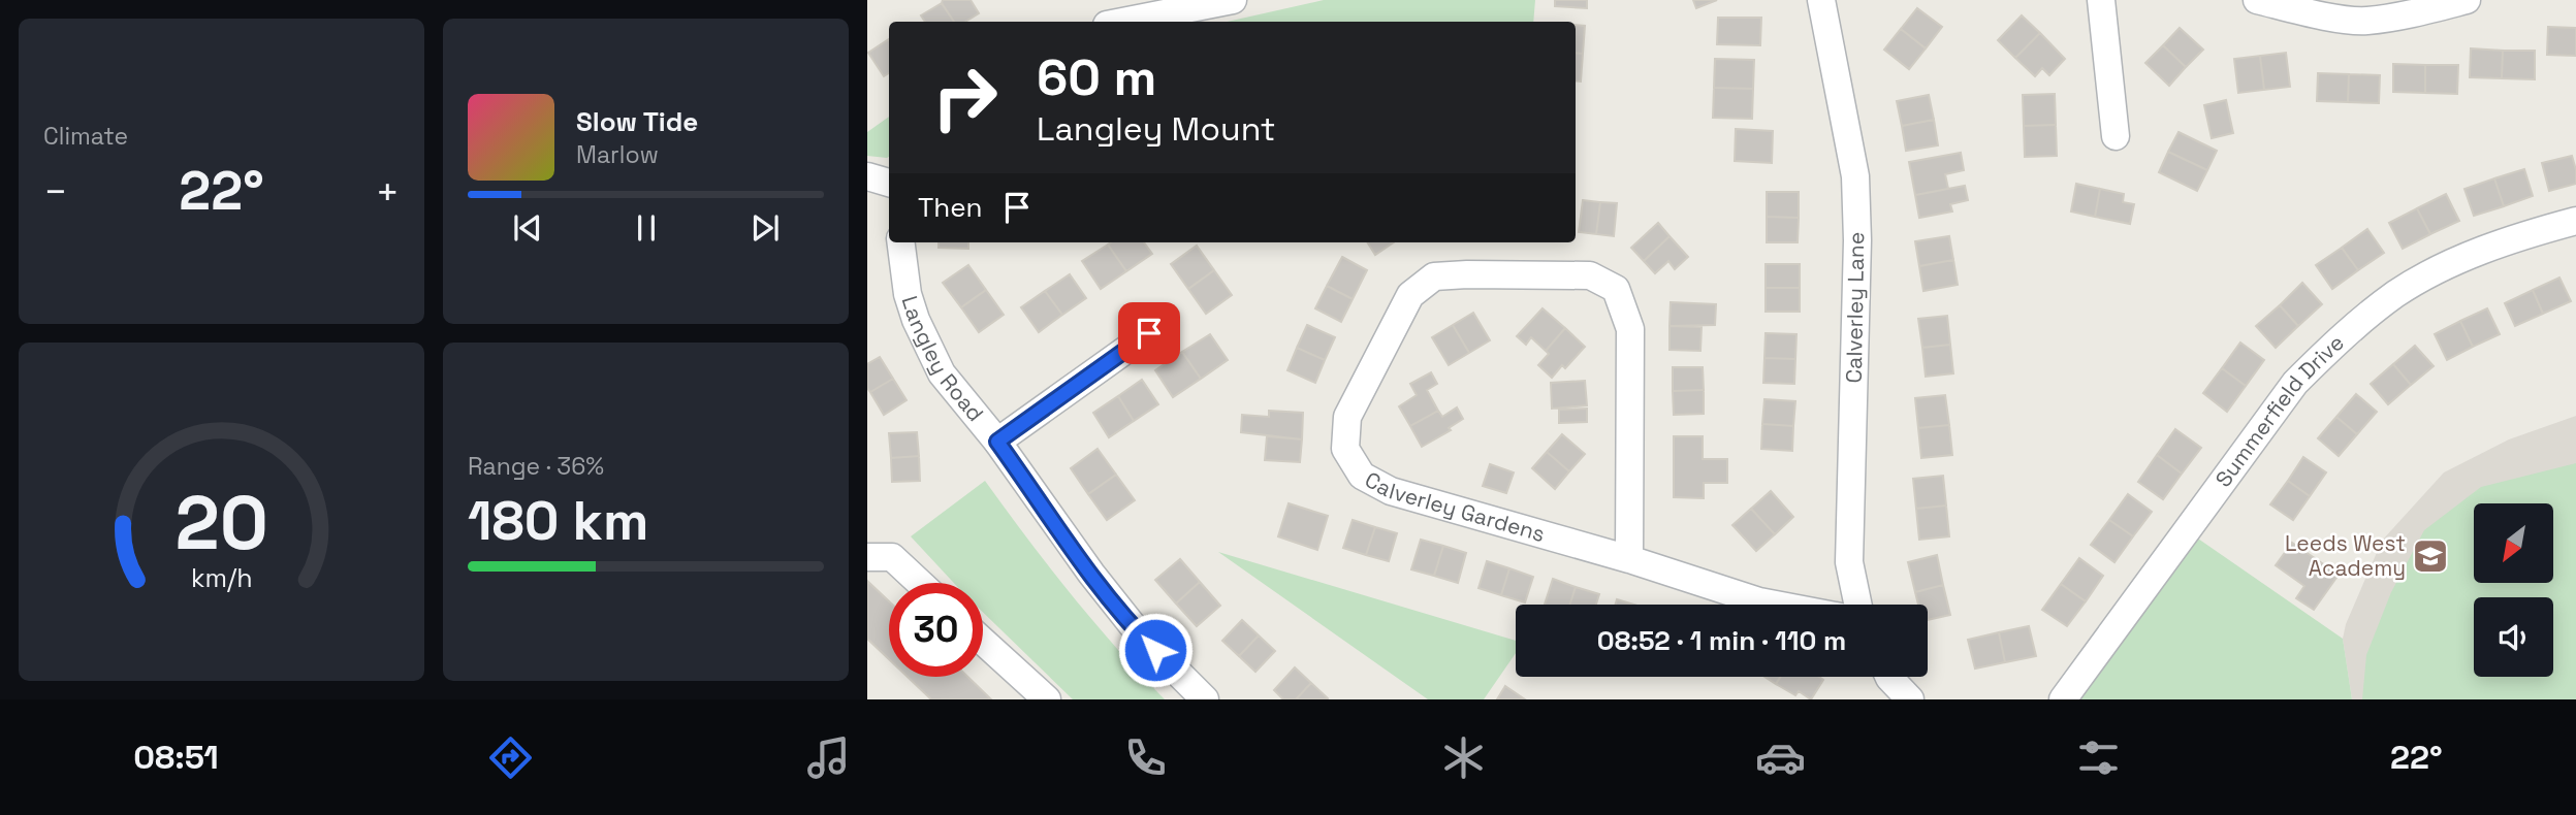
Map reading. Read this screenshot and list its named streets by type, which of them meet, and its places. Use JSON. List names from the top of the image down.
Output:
{
  "streets": {
    "street": [
      "Calverley Lane",
      "Langley Road",
      "Summerfield Drive",
      "Calverley Gardens"
    ]
  },
  "places": {
    "school or university": ["Leeds West Academy"]
  },
  "north": "bottom left",
  "page": {
    "tile": [
      "Climate",
      ["Range · 36%", "180 km"]
    ],
    "turn": ["60 m", "Langley Mount"],
    "song": ["Slow Tide", "Marlow"],
    "heat": ["−", "22°", "+"],
    "then": "Then",
    "limit": "30",
    "trip": "08:52 · 1 min · 110 m",
    "tabs": ["08:51", "22°"],
    "gauge": ["20", "km/h"]
  }
}
